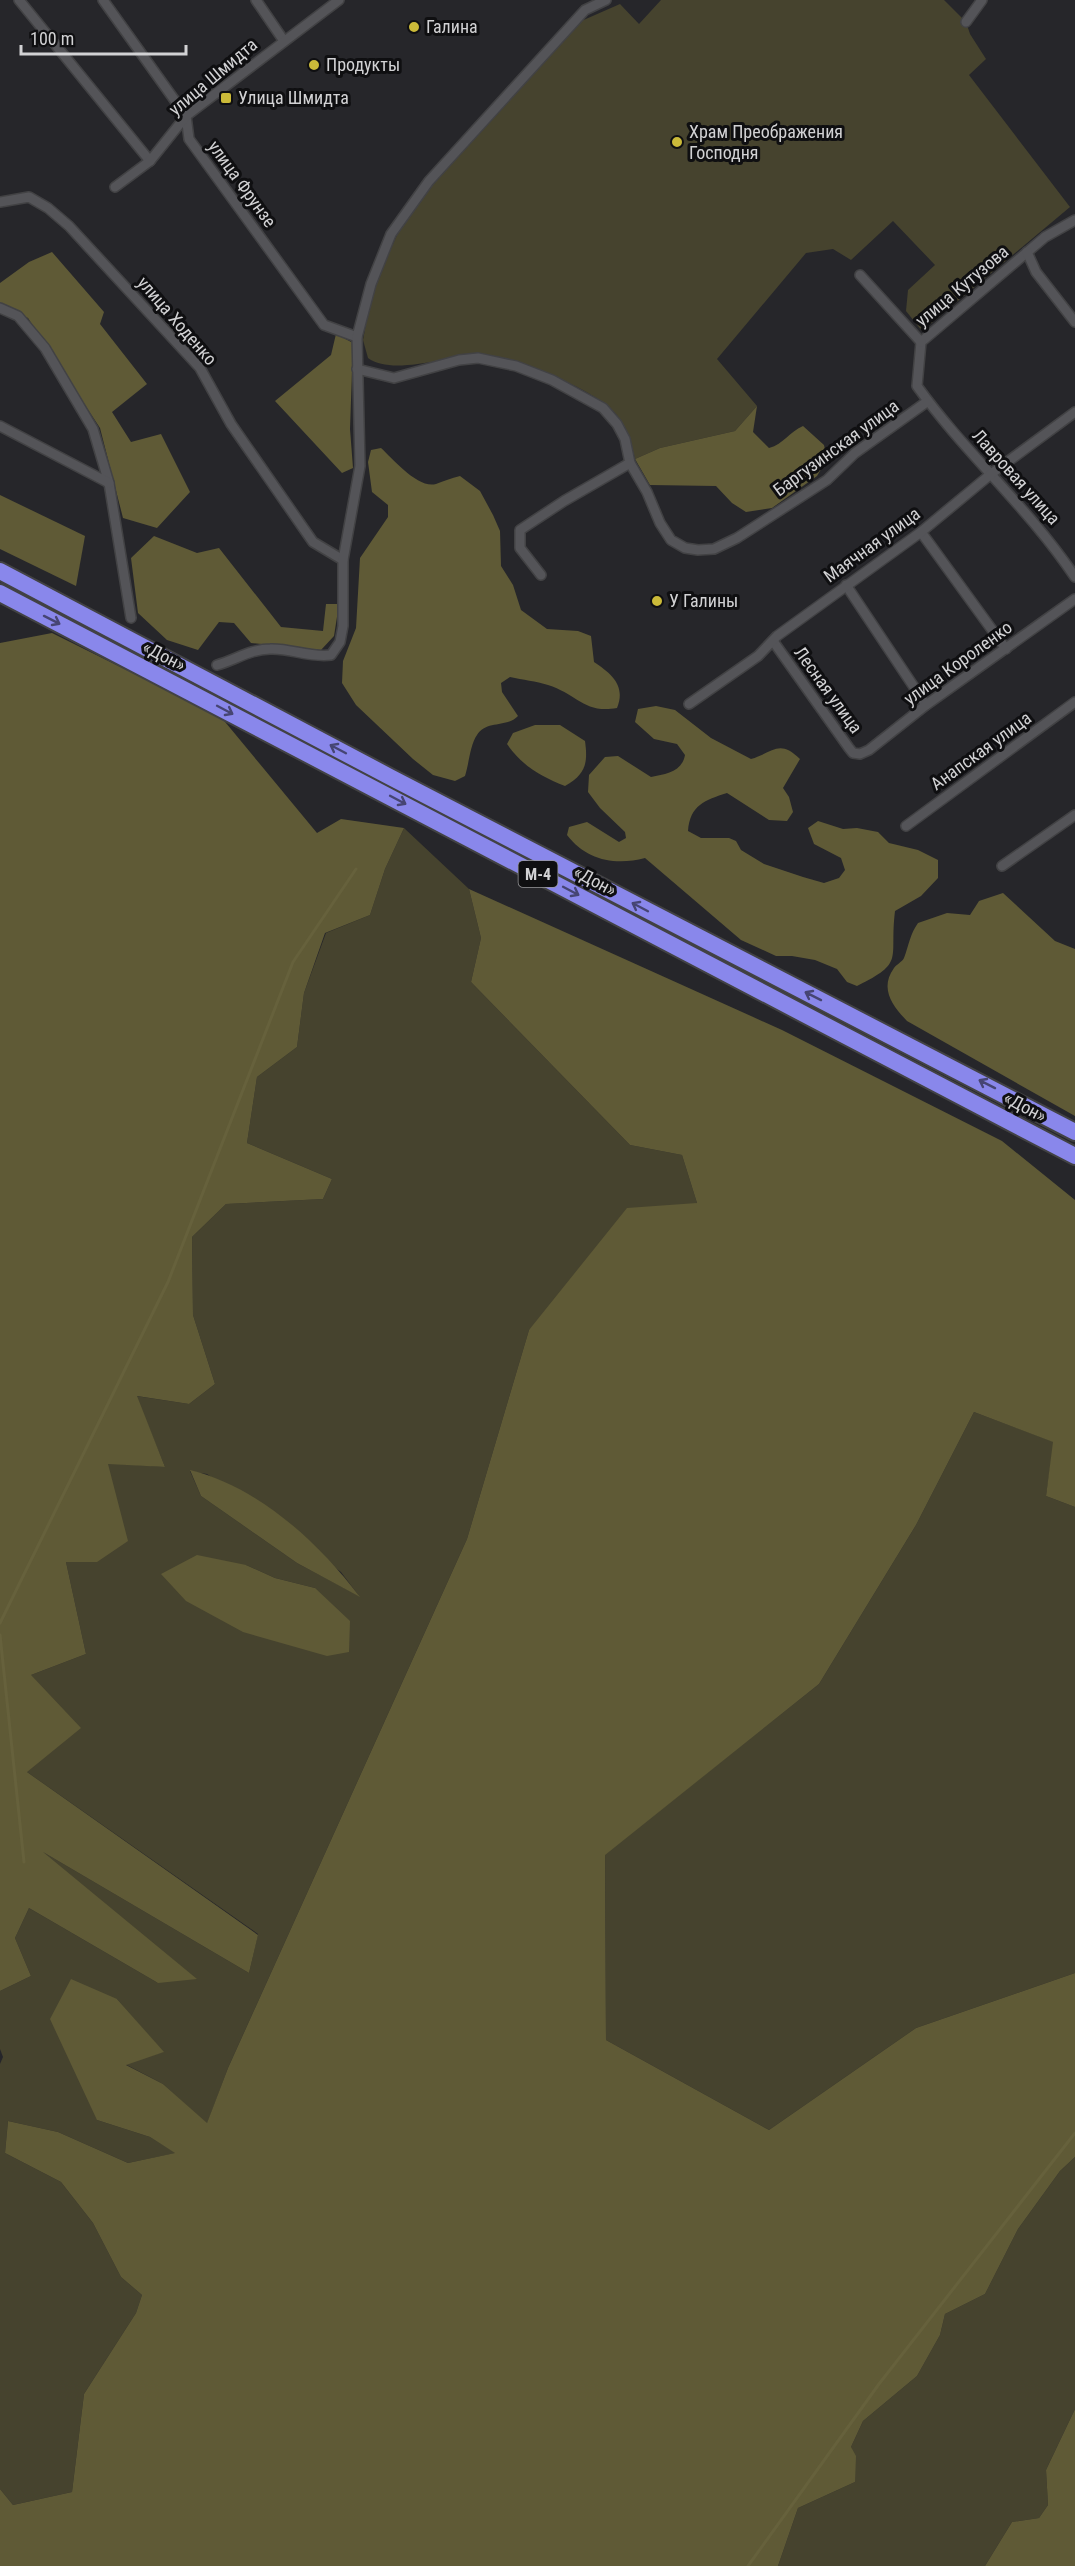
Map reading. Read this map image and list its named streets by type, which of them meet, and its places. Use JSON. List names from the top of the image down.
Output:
{
  "streets": {
    "highway": ["«Дон»", "М-4"],
    "street": [
      "улица Шмидта",
      "улица Фрунзе",
      "улица Кутузова",
      "улица Ходенко",
      "Баргузинская улица",
      "Лавровая улица",
      "Маячная улица",
      "улица Короленко",
      "Лесная улица",
      "Анапская улица"
    ]
  },
  "crossings": [
    ["улица Шмидта", "улица Фрунзе"],
    ["улица Кутузова", "Баргузинская улица"],
    ["улица Кутузова", "Лавровая улица"],
    ["Баргузинская улица", "Лавровая улица"],
    ["Лавровая улица", "Маячная улица"],
    ["Маячная улица", "Лесная улица"],
    ["улица Короленко", "Лесная улица"]
  ],
  "places": {
    "other": [
      "Галина",
      "Продукты",
      "Храм Преображения Господня",
      "У Галины"
    ],
    "transit": ["Улица Шмидта"]
  },
  "scale_bar": "100 m"
}
